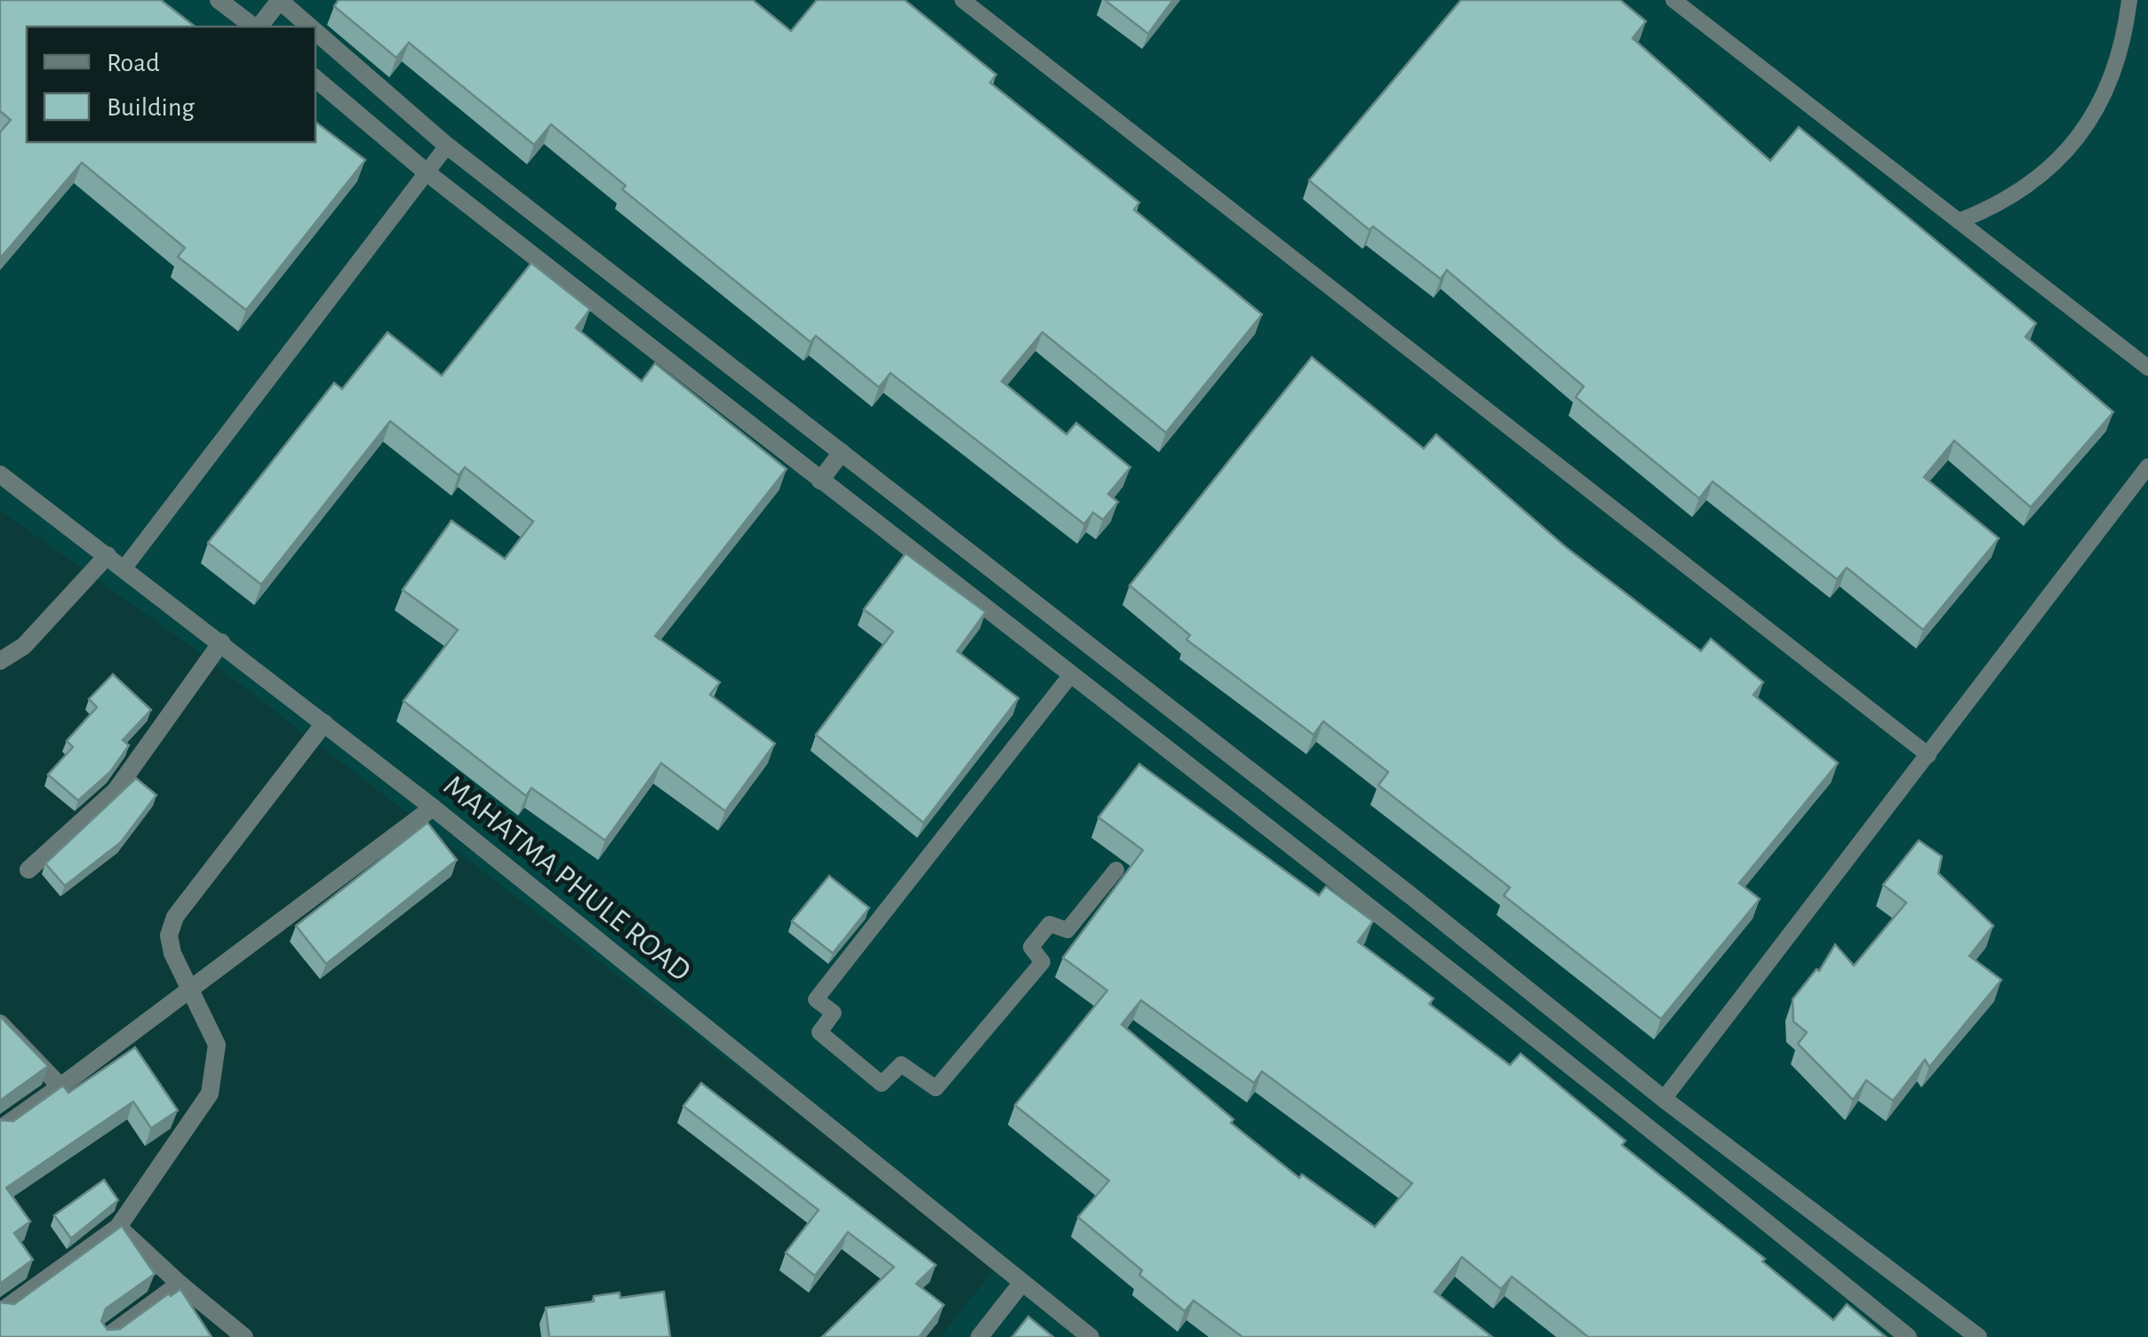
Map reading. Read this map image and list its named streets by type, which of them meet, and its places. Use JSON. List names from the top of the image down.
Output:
{
  "streets": {
    "street": ["MAHATMA PHULE ROAD"]
  },
  "legend": ["Road", "Building"]
}
